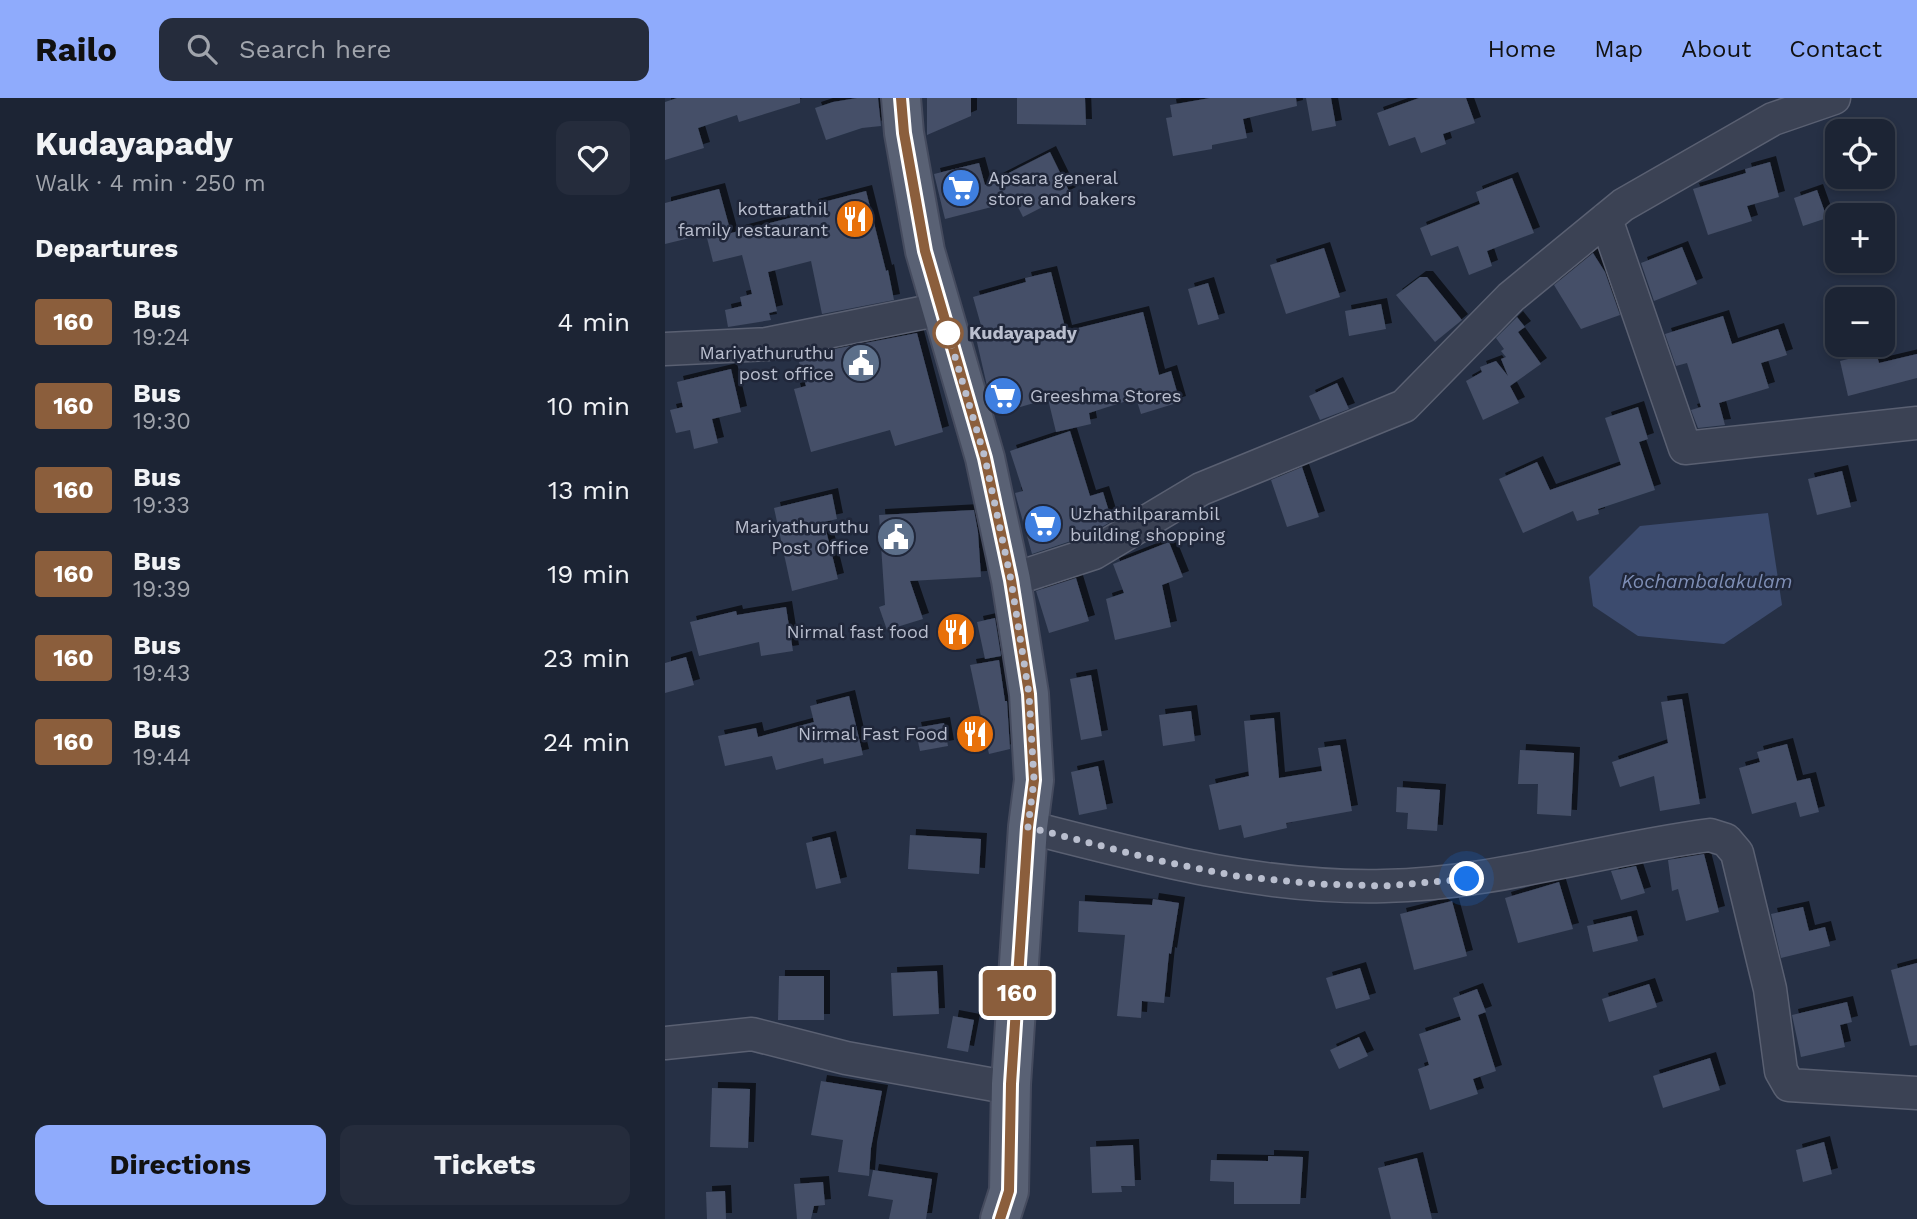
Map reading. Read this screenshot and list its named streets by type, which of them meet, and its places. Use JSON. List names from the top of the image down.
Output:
{
  "water": ["Kochambalakulam"],
  "places": {
    "supermarket": ["Apsara general store and bakers", "Greeshma Stores", "Uzhathilparambil building shopping"],
    "restaurant": ["kottarathil family restaurant", "Nirmal fast food", "Nirmal Fast Food"],
    "other": ["Kudayapady"],
    "public building": ["Mariyathuruthu post office", "Mariyathuruthu Post Office"]
  },
  "lines": ["bus line 160"],
  "page": {
    "header": "Railo",
    "search": "Search here",
    "nav": [
      "Home",
      "Map",
      "About",
      "Contact"
    ],
    "heading": [
      ["Kudayapady", "Walk · 4 min · 250 m"],
      "Departures"
    ],
    "on_map": "160",
    "map_buttons": ["+", "−"],
    "list": [
      {
        "mark": "160",
        "name": "Bus",
        "note": "19:24",
        "value": "4 min"
      },
      {
        "mark": "160",
        "name": "Bus",
        "note": "19:30",
        "value": "10 min"
      },
      {
        "mark": "160",
        "name": "Bus",
        "note": "19:33",
        "value": "13 min"
      },
      {
        "mark": "160",
        "name": "Bus",
        "note": "19:39",
        "value": "19 min"
      },
      {
        "mark": "160",
        "name": "Bus",
        "note": "19:43",
        "value": "23 min"
      },
      {
        "mark": "160",
        "name": "Bus",
        "note": "19:44",
        "value": "24 min"
      }
    ],
    "buttons": ["Directions", "Tickets"]
  }
}
